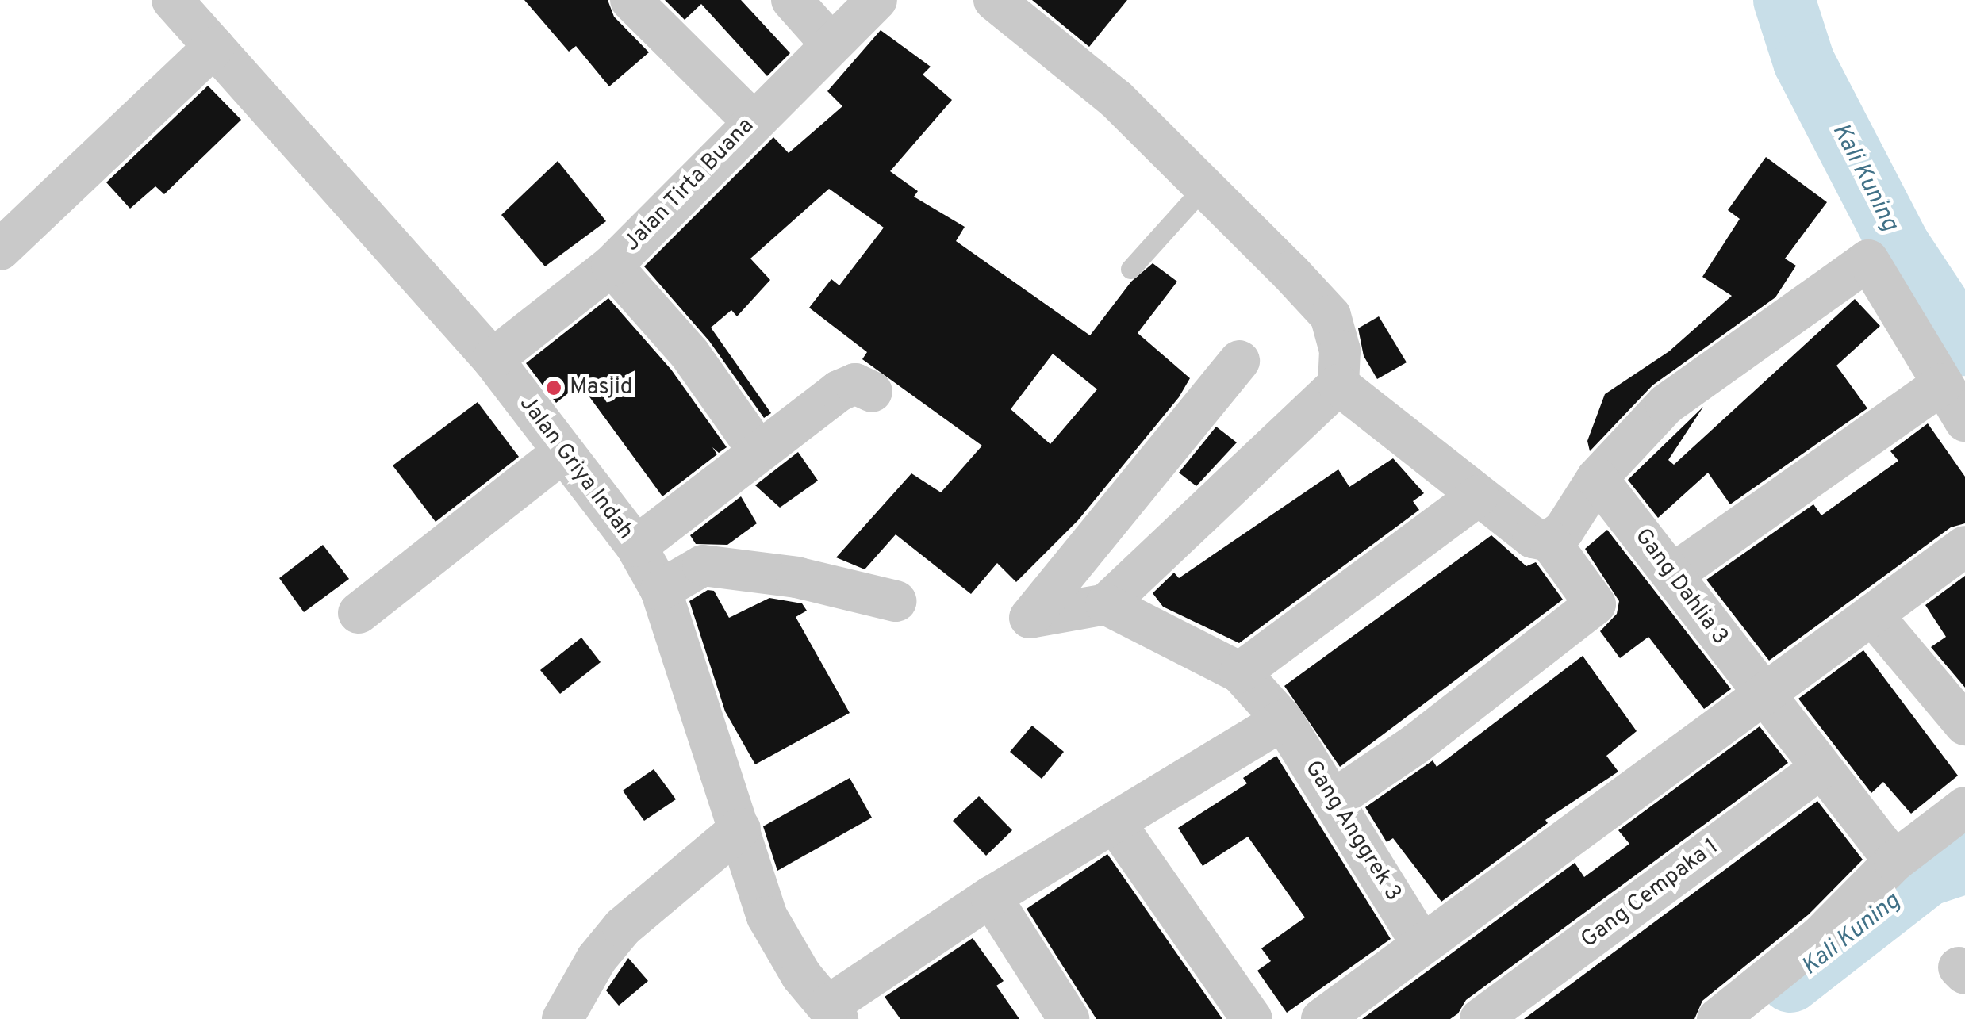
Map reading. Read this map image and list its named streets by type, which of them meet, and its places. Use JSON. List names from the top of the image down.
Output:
{
  "streets": {
    "street": [
      "Jalan Tirta Buana",
      "Jalan Griya Indah",
      "Gang Dahlia 3",
      "Gang Anggrek 3",
      "Gang Cempaka 1"
    ]
  },
  "crossings": [
    ["Jalan Tirta Buana", "Jalan Griya Indah"],
    ["Gang Dahlia 3", "Gang Cempaka 1"]
  ],
  "water": ["Kali Kuning"],
  "places": ["Masjid"]
}
